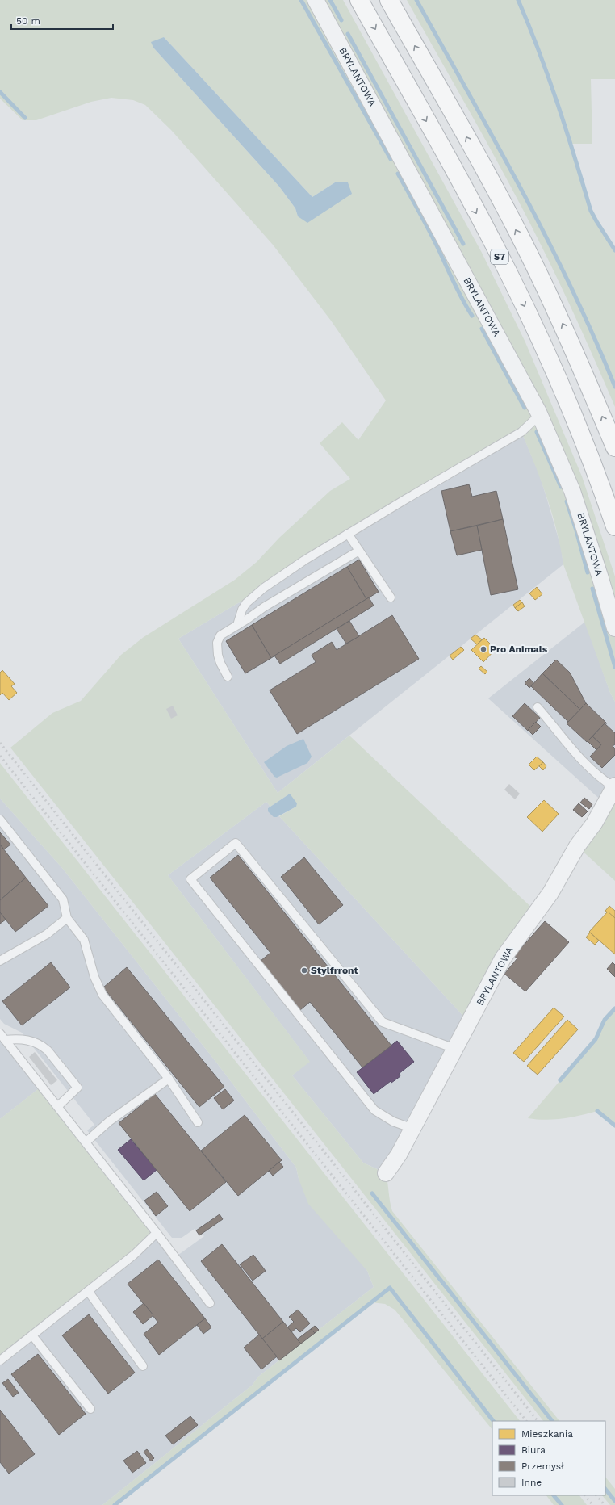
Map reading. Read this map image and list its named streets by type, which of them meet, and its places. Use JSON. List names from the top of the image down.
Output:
{
  "streets": {
    "highway": ["S7"],
    "street": ["BRYLANTOWA"]
  },
  "places": ["Pro Animals", "Stylfrront"],
  "legend": [
    "Mieszkania",
    "Biura",
    "Przemysł",
    "Inne"
  ],
  "scale_bar": "50 m"
}
